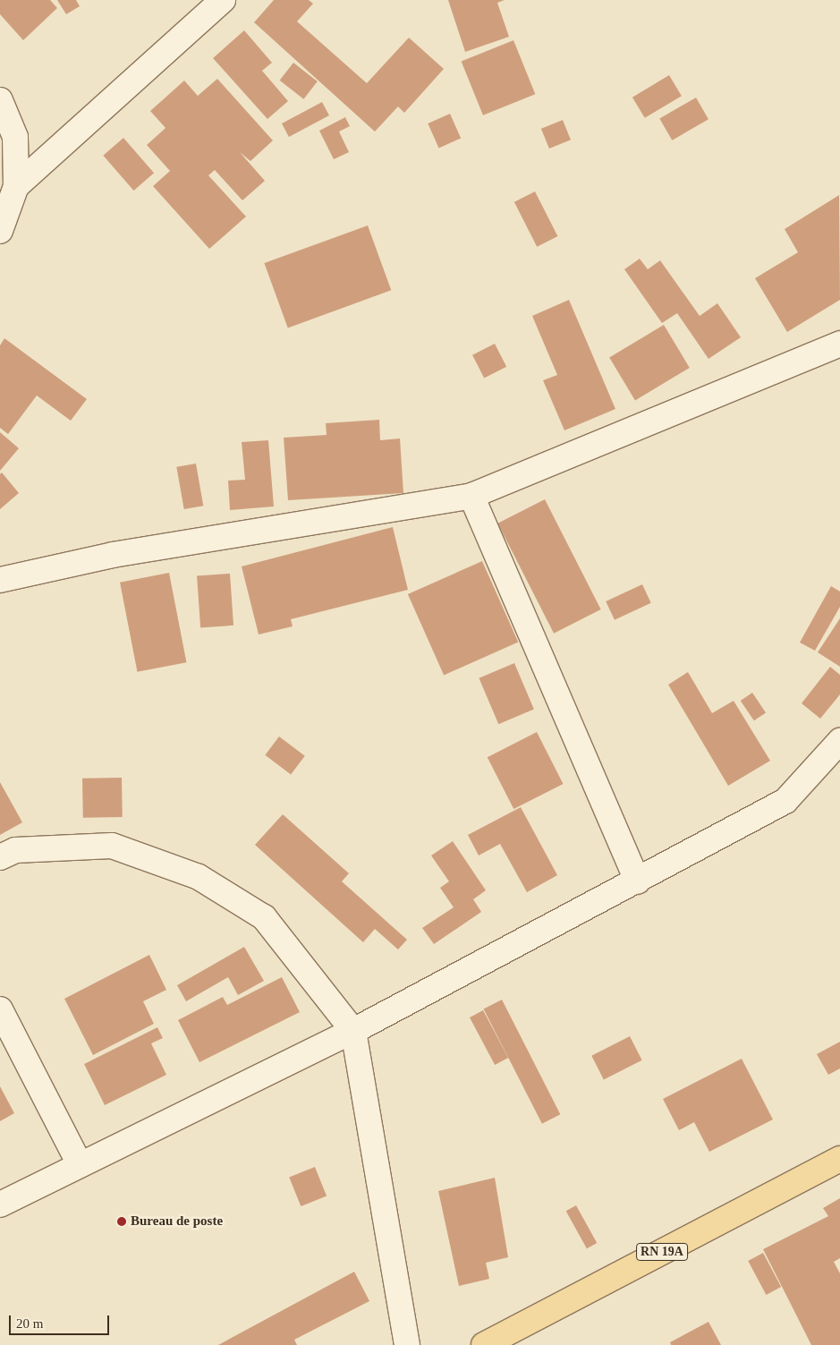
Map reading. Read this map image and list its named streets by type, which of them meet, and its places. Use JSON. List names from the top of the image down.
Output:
{
  "streets": {
    "main road": ["RN 19A"]
  },
  "places": ["Bureau de poste"],
  "scale_bar": "20 m"
}
